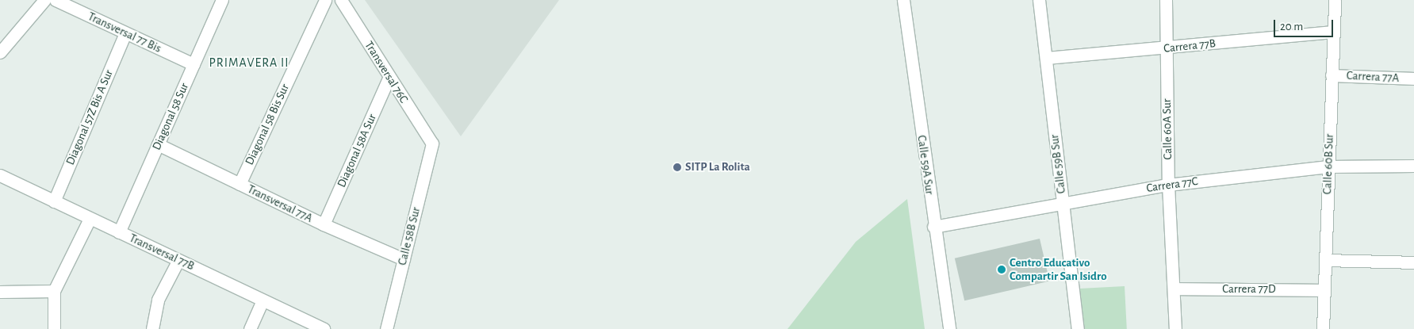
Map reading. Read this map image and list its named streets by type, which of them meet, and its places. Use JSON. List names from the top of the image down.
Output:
{
  "streets": {
    "street": [
      "Transversal 77 Bis",
      "Carrera 77B",
      "Transversal 76C",
      "Carrera 77A",
      "Diagonal 58 Sur",
      "Diagonal 57Z Bis A Sur",
      "Diagonal 58 Bis Sur",
      "Calle 60A Sur",
      "Diagonal 58A Sur",
      "Calle 59B Sur",
      "Calle 60B Sur",
      "Calle 59A Sur",
      "Carrera 77C",
      "Transversal 77A",
      "Calle 58B Sur",
      "Transversal 77B",
      "Carrera 77D"
    ]
  },
  "crossings": [
    ["Transversal 77 Bis", "Diagonal 58 Sur"],
    ["Transversal 77 Bis", "Diagonal 57Z Bis A Sur"],
    ["Carrera 77B", "Calle 60A Sur"],
    ["Carrera 77B", "Calle 59B Sur"],
    ["Carrera 77B", "Calle 60B Sur"],
    ["Transversal 76C", "Diagonal 58A Sur"],
    ["Transversal 76C", "Calle 58B Sur"],
    ["Carrera 77A", "Calle 60B Sur"],
    ["Diagonal 58 Sur", "Transversal 77A"],
    ["Diagonal 58 Sur", "Transversal 77B"],
    ["Diagonal 57Z Bis A Sur", "Transversal 77B"],
    ["Diagonal 58 Bis Sur", "Transversal 77A"],
    ["Calle 60A Sur", "Carrera 77C"],
    ["Calle 60A Sur", "Carrera 77D"],
    ["Diagonal 58A Sur", "Transversal 77A"],
    ["Calle 59B Sur", "Carrera 77C"],
    ["Calle 60B Sur", "Carrera 77C"],
    ["Calle 60B Sur", "Carrera 77D"],
    ["Calle 59A Sur", "Carrera 77C"],
    ["Transversal 77A", "Calle 58B Sur"]
  ],
  "districts": ["PRIMAVERA II"],
  "places": ["SITP La Rolita", "Centro Educativo Compartir San Isidro"],
  "scale_bar": "20 m"
}
